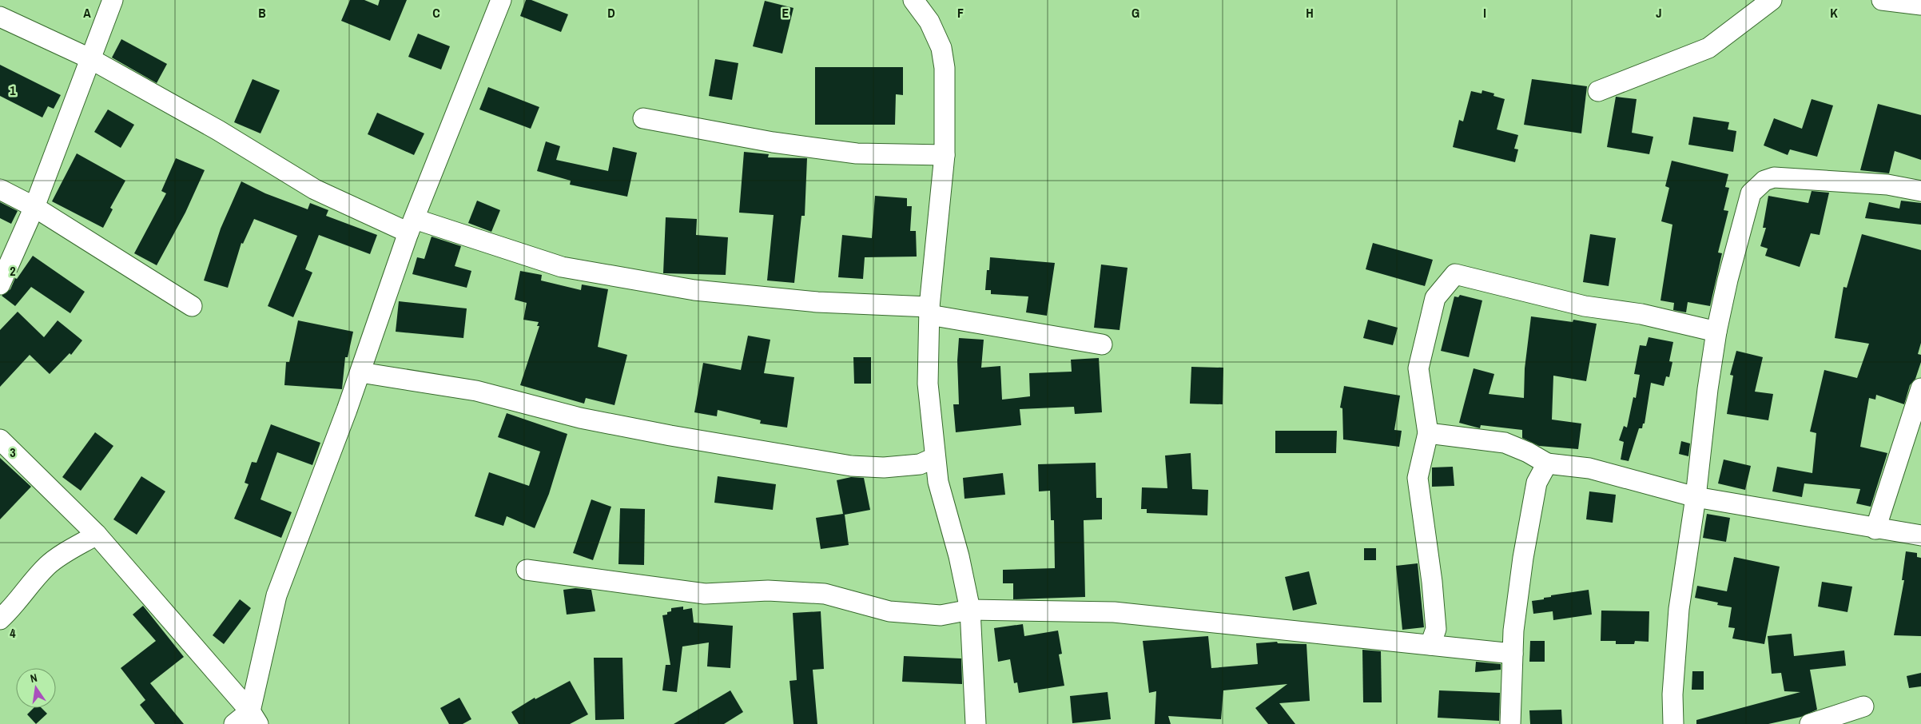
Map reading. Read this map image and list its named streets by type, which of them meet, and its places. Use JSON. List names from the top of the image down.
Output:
{
  "north": "top",
  "grid": {
    "columns": [
      "A",
      "B",
      "C",
      "D",
      "E",
      "F",
      "G",
      "H",
      "I",
      "J",
      "K"
    ],
    "rows": [
      "1",
      "2",
      "3",
      "4"
    ]
  }
}
